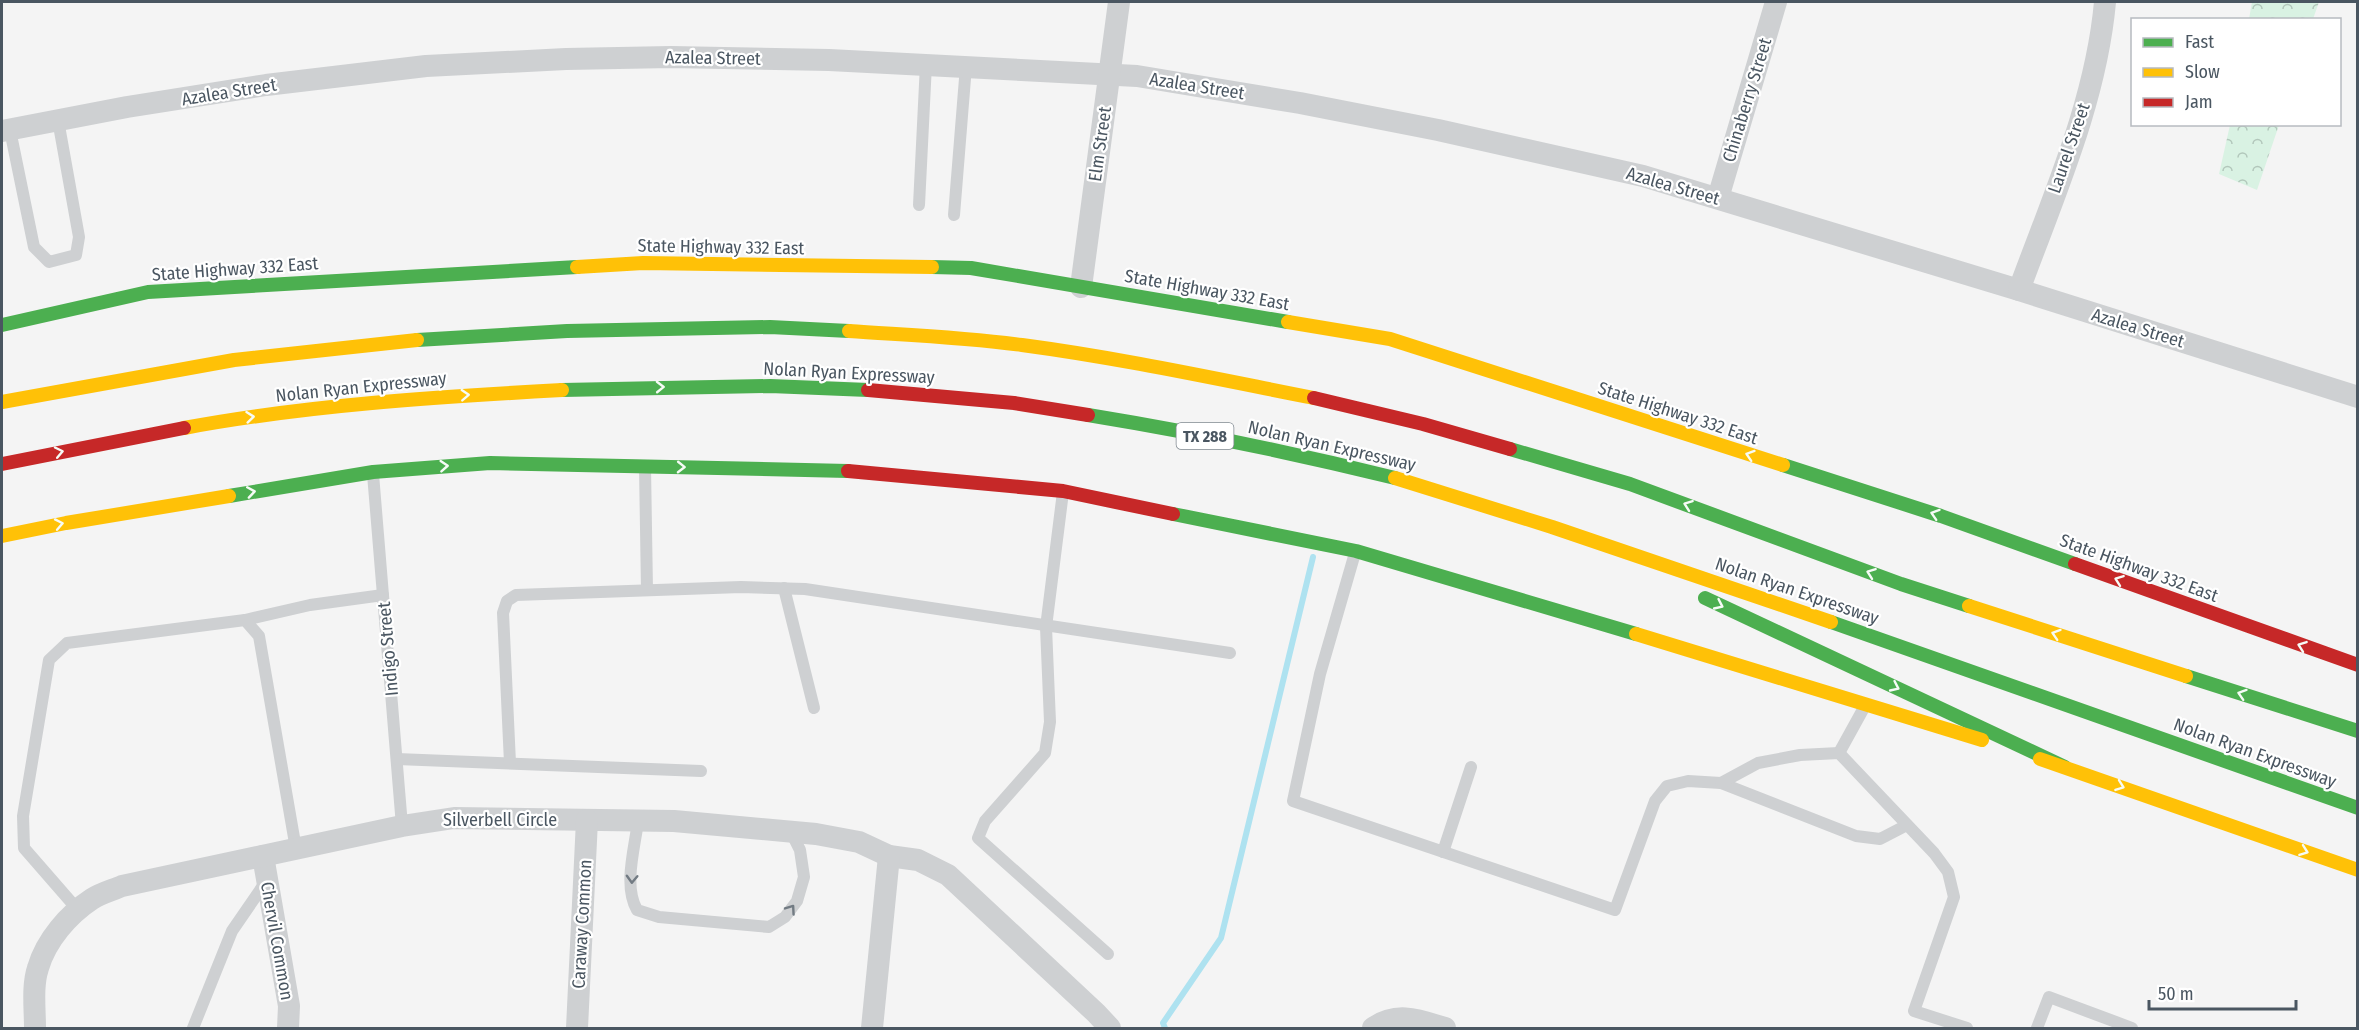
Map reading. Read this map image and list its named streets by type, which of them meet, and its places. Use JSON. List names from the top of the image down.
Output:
{
  "streets": {
    "main road": ["State Highway 332 East", "Nolan Ryan Expressway", "TX 288"],
    "street": [
      "Azalea Street",
      "Chinaberry Street",
      "Elm Street",
      "Laurel Street",
      "Silverbell Circle",
      "Caraway Common",
      "Chervil Common"
    ],
    "lane": ["Indigo Street"]
  },
  "crossings": [
    ["Azalea Street", "Chinaberry Street"],
    ["Azalea Street", "Elm Street"],
    ["Azalea Street", "Laurel Street"],
    ["Elm Street", "State Highway 332 East"],
    ["Indigo Street", "Silverbell Circle"],
    ["Silverbell Circle", "Caraway Common"],
    ["Silverbell Circle", "Chervil Common"]
  ],
  "legend": ["Fast", "Slow", "Jam"],
  "scale_bar": "50 m"
}
